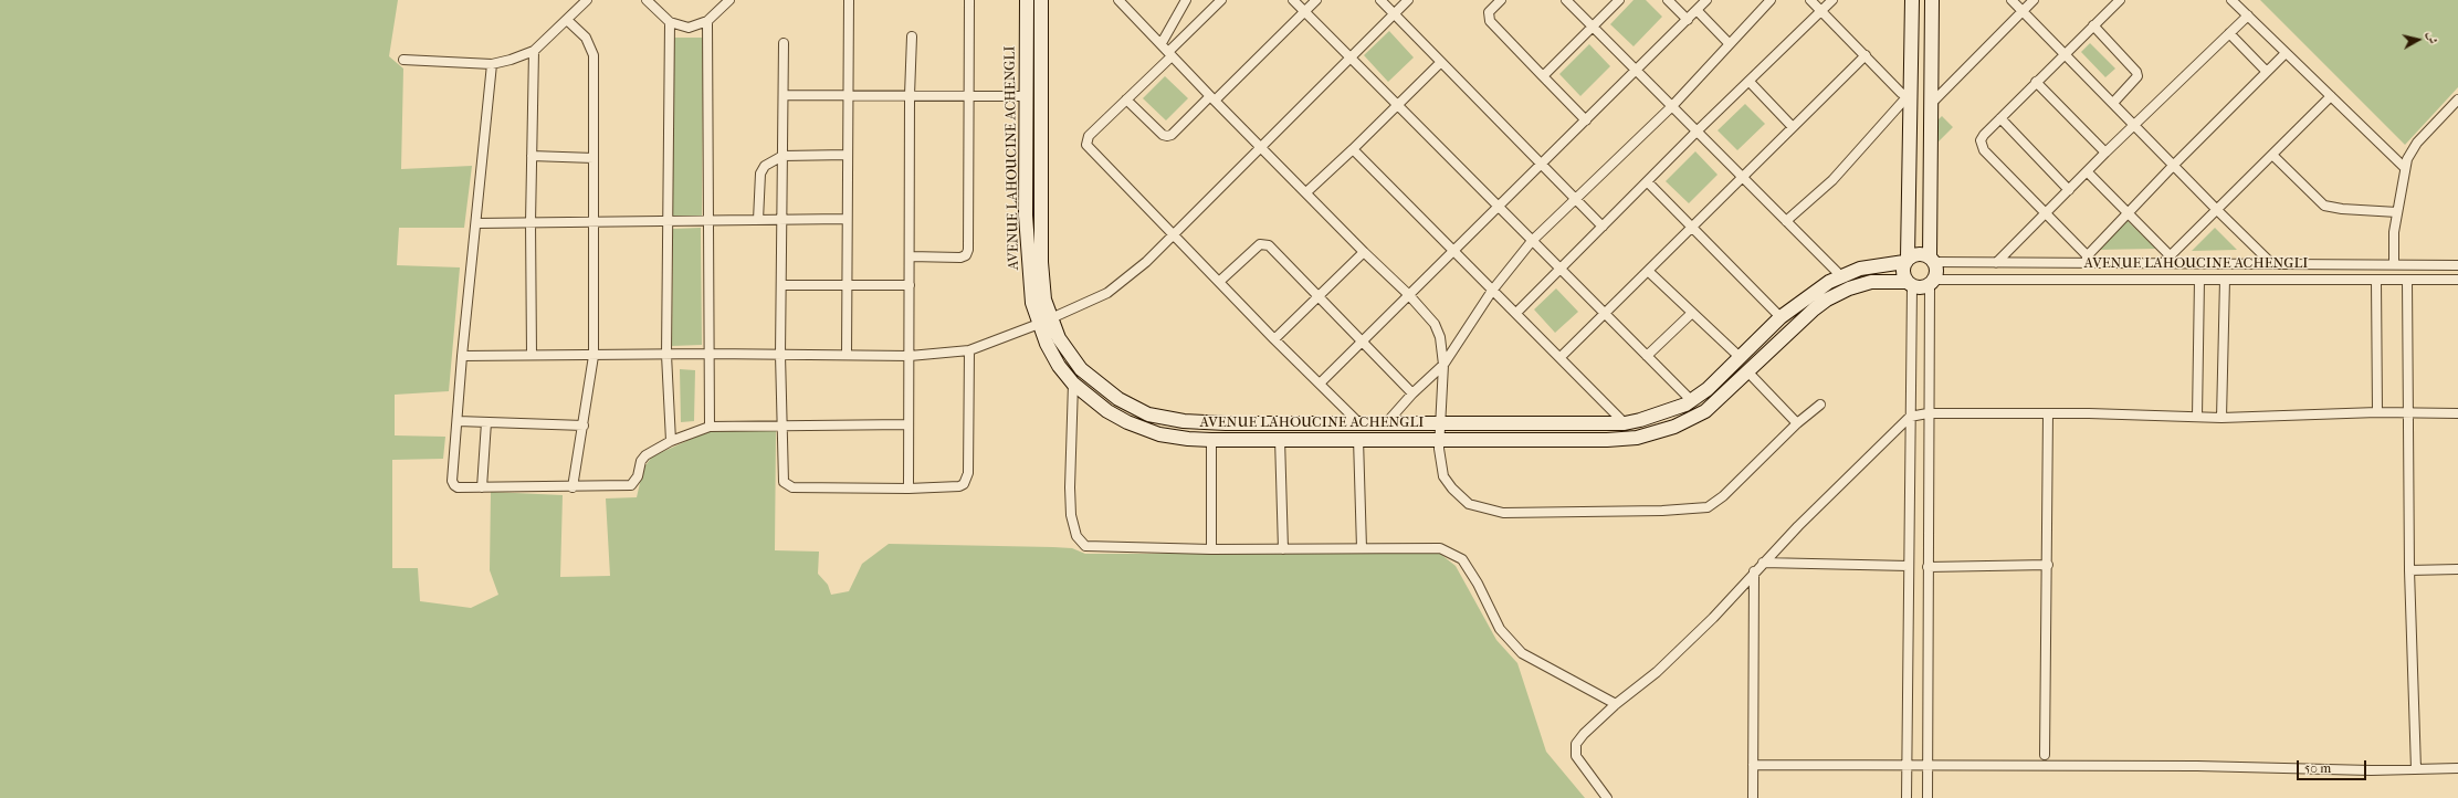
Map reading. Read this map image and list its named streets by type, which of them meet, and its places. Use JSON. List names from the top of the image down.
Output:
{
  "streets": {
    "street": ["AVENUE LAHOUCINE ACHENGLI"]
  },
  "scale_bar": "50 m",
  "north": "right"
}
